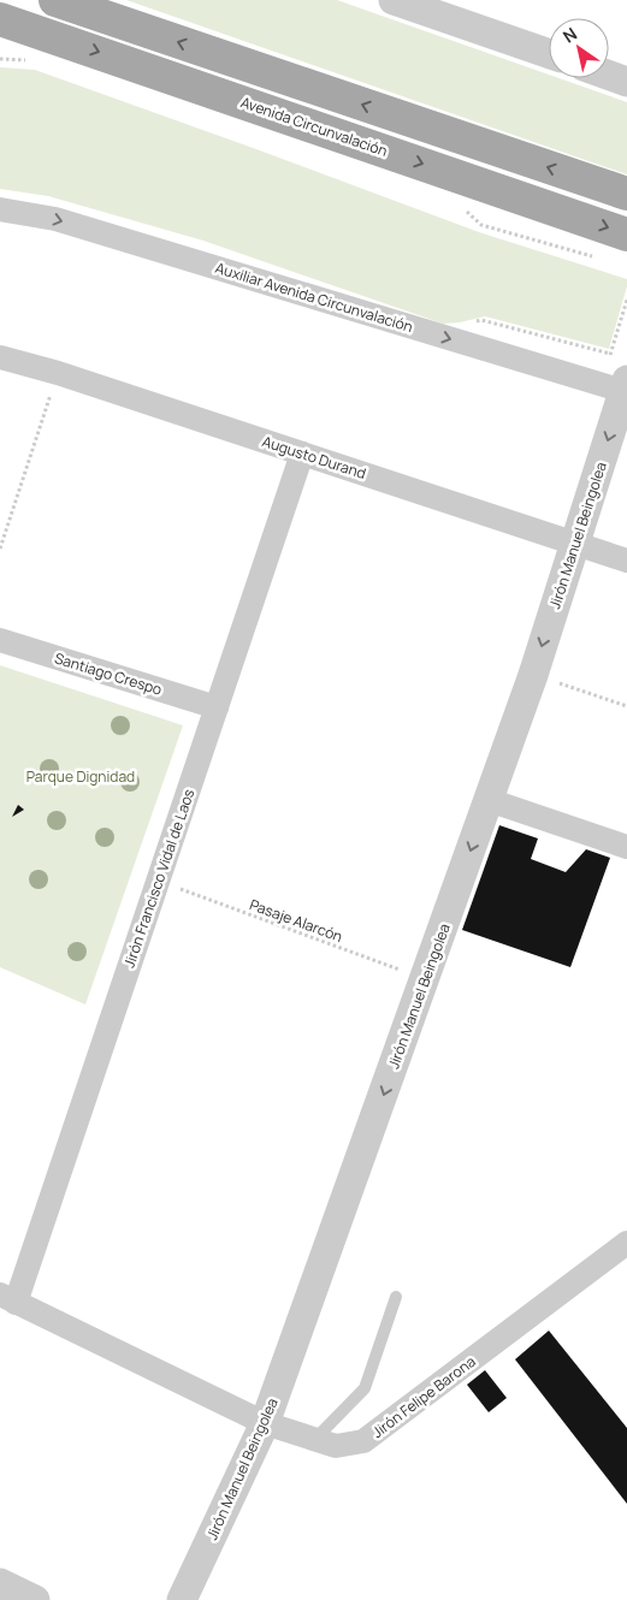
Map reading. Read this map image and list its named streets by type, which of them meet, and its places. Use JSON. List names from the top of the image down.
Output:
{
  "streets": {
    "main road": ["Avenida Circunvalación"],
    "street": [
      "Auxiliar Avenida Circunvalación",
      "Augusto Durand",
      "Jirón Manuel Beingolea",
      "Santiago Crespo",
      "Jirón Francisco Vidal de Laos",
      "Jirón Felipe Barona"
    ],
    "path": ["Pasaje Alarcón"]
  },
  "crossings": [
    ["Auxiliar Avenida Circunvalación", "Jirón Manuel Beingolea"],
    ["Augusto Durand", "Jirón Manuel Beingolea"],
    ["Augusto Durand", "Jirón Francisco Vidal de Laos"],
    ["Jirón Manuel Beingolea", "Pasaje Alarcón"],
    ["Jirón Manuel Beingolea", "Jirón Felipe Barona"],
    ["Santiago Crespo", "Jirón Francisco Vidal de Laos"],
    ["Jirón Francisco Vidal de Laos", "Pasaje Alarcón"],
    ["Jirón Francisco Vidal de Laos", "Jirón Felipe Barona"]
  ],
  "one_way": ["Auxiliar Avenida Circunvalación", "Jirón Manuel Beingolea"],
  "parks": ["Parque Dignidad"],
  "north": "top left"
}
